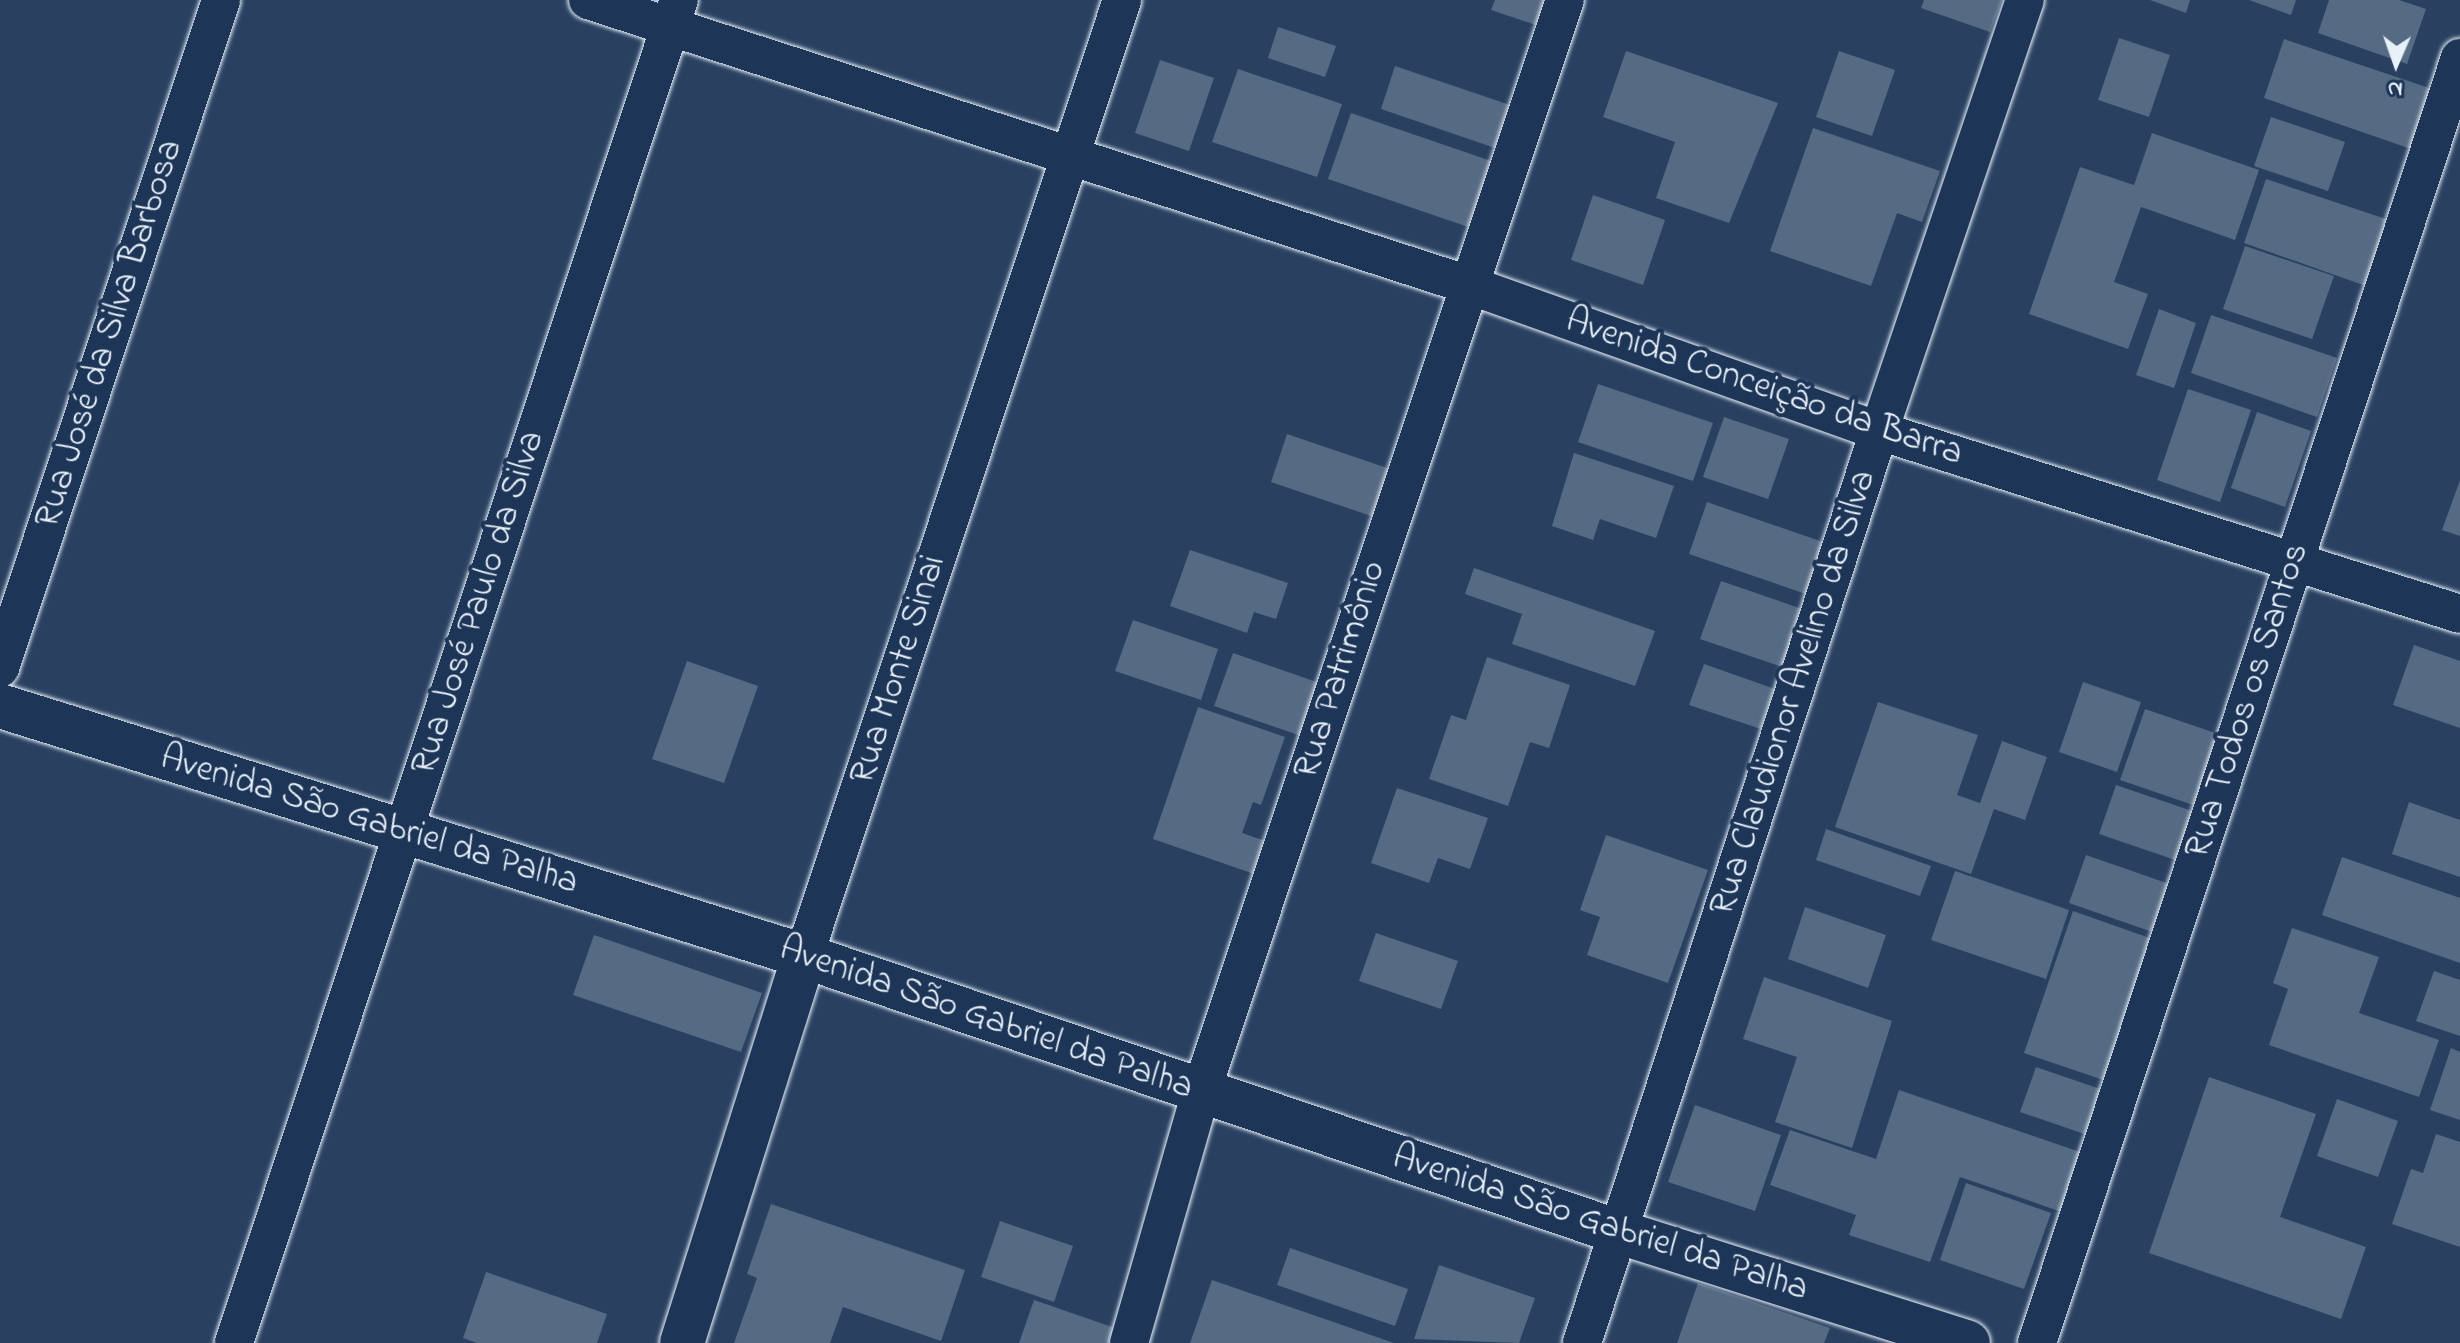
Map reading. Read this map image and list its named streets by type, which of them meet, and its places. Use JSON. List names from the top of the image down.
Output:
{
  "streets": {
    "main road": ["Rua Monte Sinai", "Avenida São Gabriel da Palha"],
    "street": [
      "Rua José da Silva Barbosa",
      "Avenida Conceição da Barra",
      "Rua José Paulo da Silva",
      "Rua Patrimônio",
      "Rua Claudionor Avelino da Silva",
      "Rua Todos os Santos"
    ]
  },
  "crossings": [
    ["Avenida Conceição da Barra", "Rua José Paulo da Silva"],
    ["Avenida Conceição da Barra", "Rua Monte Sinai"],
    ["Avenida Conceição da Barra", "Rua Patrimônio"],
    ["Avenida Conceição da Barra", "Rua Claudionor Avelino da Silva"],
    ["Avenida Conceição da Barra", "Rua Todos os Santos"],
    ["Rua José Paulo da Silva", "Avenida São Gabriel da Palha"],
    ["Rua Monte Sinai", "Avenida São Gabriel da Palha"],
    ["Rua Patrimônio", "Avenida São Gabriel da Palha"],
    ["Rua Claudionor Avelino da Silva", "Avenida São Gabriel da Palha"]
  ],
  "north": "bottom"
}
